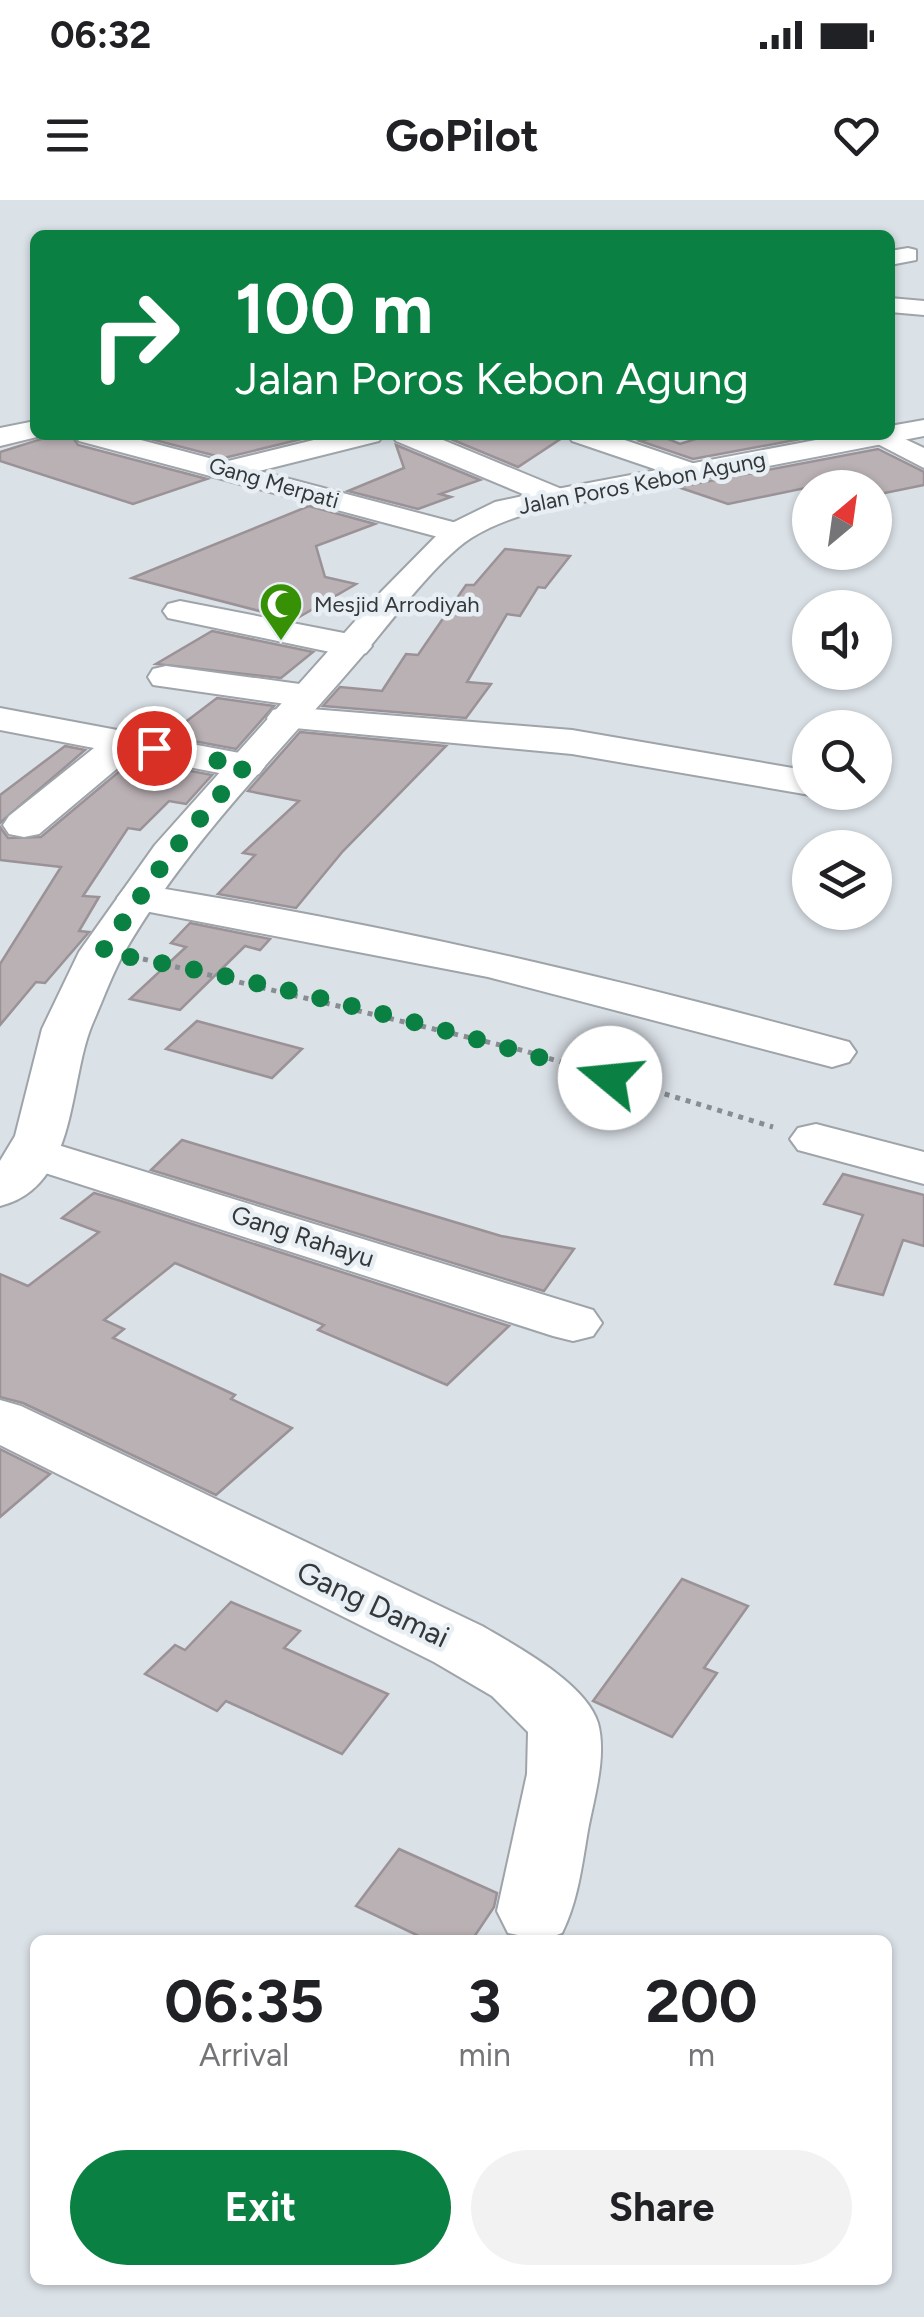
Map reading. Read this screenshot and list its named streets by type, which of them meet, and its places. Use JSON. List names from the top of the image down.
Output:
{
  "streets": {
    "street": [
      "Gang Merpati",
      "Jalan Poros Kebon Agung",
      "Gang Rahayu",
      "Gang Damai"
    ]
  },
  "crossings": [
    ["Gang Merpati", "Jalan Poros Kebon Agung"],
    ["Jalan Poros Kebon Agung", "Gang Rahayu"]
  ],
  "places": {
    "mosque": ["Mesjid Arrodiyah"]
  },
  "north": "top right",
  "page": {
    "status": "06:32",
    "header": "GoPilot",
    "turn": ["100 m", "Jalan Poros Kebon Agung"],
    "eta": [
      "06:35",
      "Arrival",
      "3",
      "min",
      "200",
      "m"
    ],
    "buttons": ["Exit", "Share"]
  }
}
